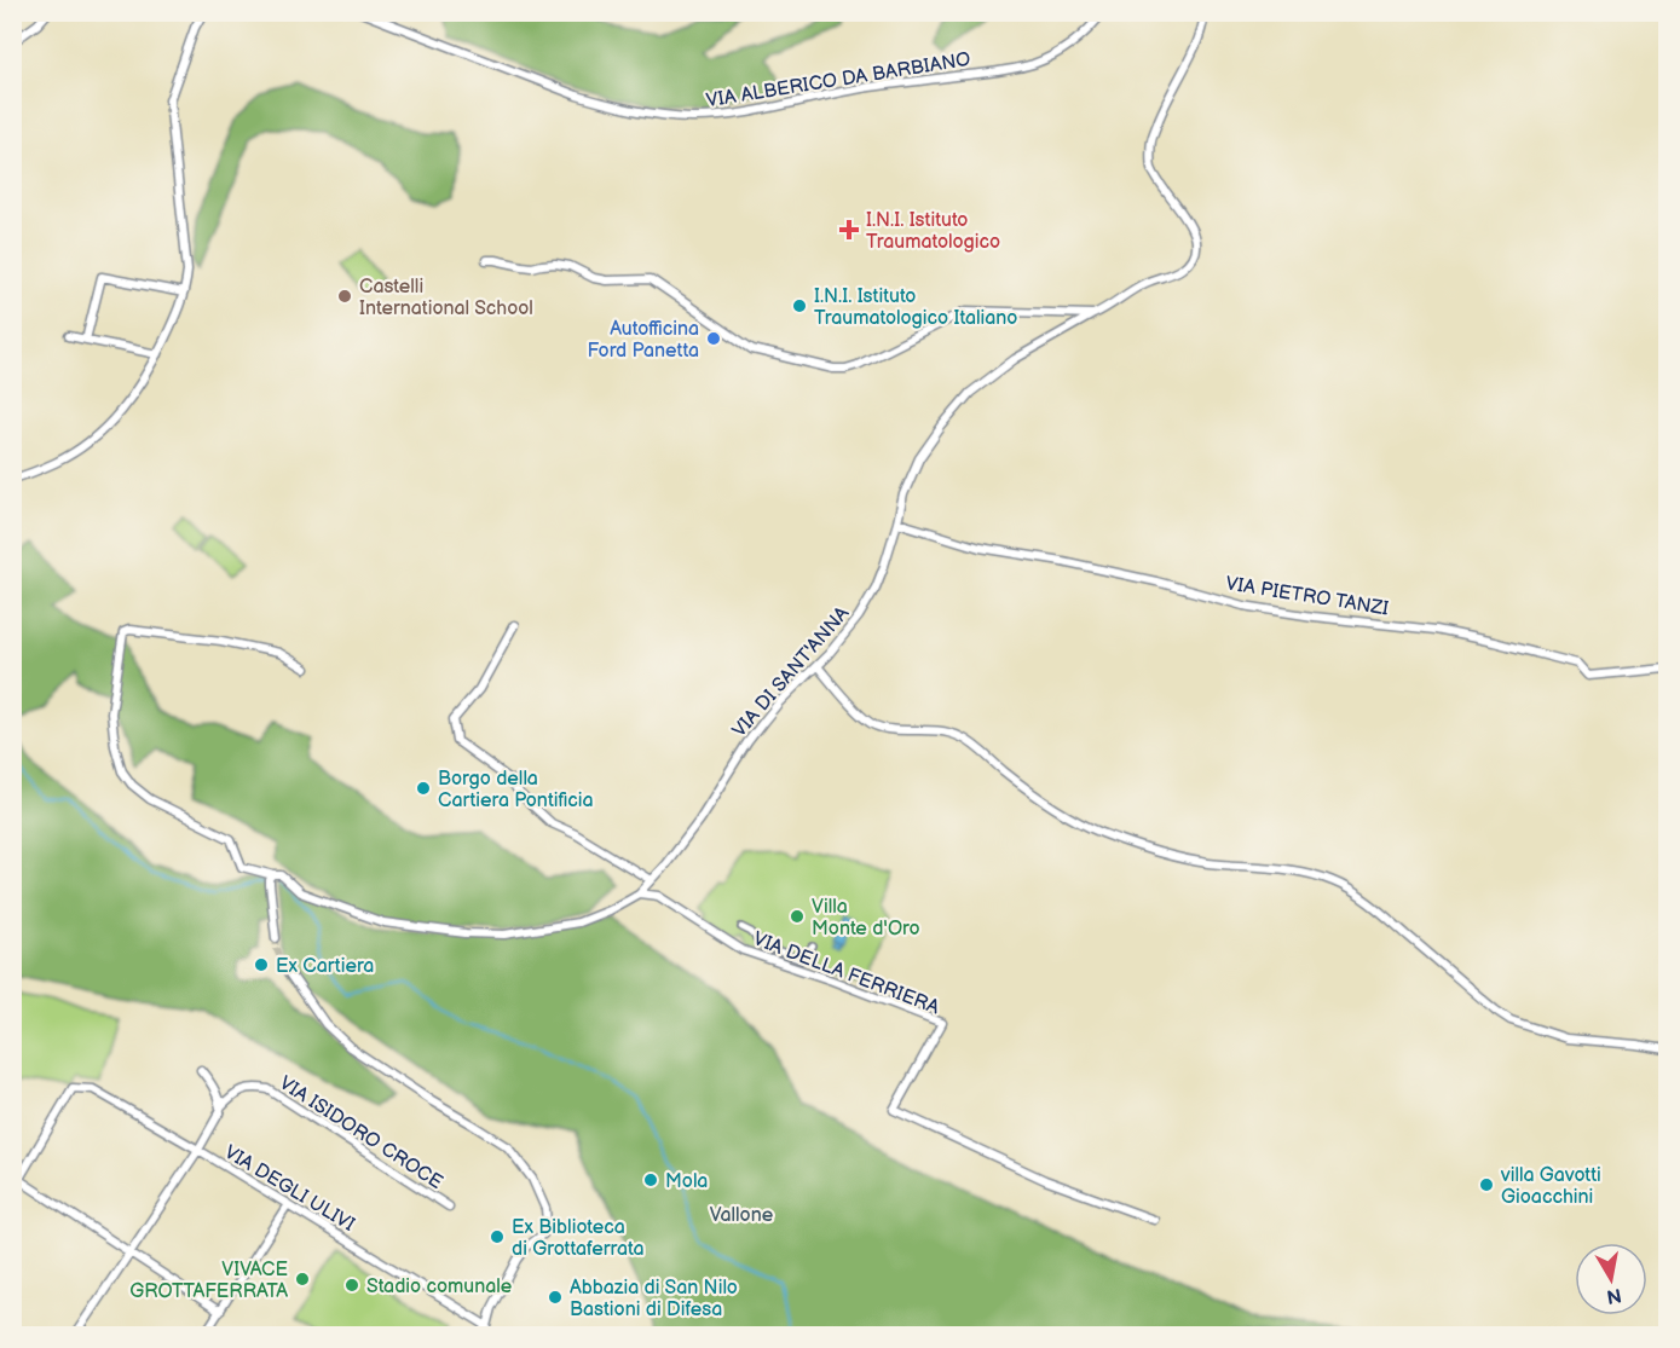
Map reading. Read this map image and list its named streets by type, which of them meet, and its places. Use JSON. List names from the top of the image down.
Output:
{
  "streets": {
    "street": [
      "VIA ALBERICO DA BARBIANO",
      "VIA PIETRO TANZI",
      "VIA DI SANT'ANNA",
      "VIA DELLA FERRIERA",
      "VIA ISIDORO CROCE",
      "VIA DEGLI ULIVI"
    ]
  },
  "crossings": [
    ["VIA PIETRO TANZI", "VIA DI SANT'ANNA"],
    ["VIA DI SANT'ANNA", "VIA DELLA FERRIERA"]
  ],
  "parks": ["Vallone"],
  "places": {
    "health": ["I.N.I. Istituto Traumatologico"],
    "other": [
      "Castelli International School",
      "I.N.I. Istituto Traumatologico Italiano",
      "Autofficina Ford Panetta",
      "Borgo della Cartiera Pontificia",
      "Villa Monte d'Oro",
      "Ex Cartiera",
      "Mola",
      "villa Gavotti Gioacchini",
      "Ex Biblioteca di Grottaferrata",
      "VIVACE GROTTAFERRATA",
      "Stadio comunale",
      "Abbazia di San Nilo Bastioni di Difesa"
    ]
  },
  "north": "bottom"
}
